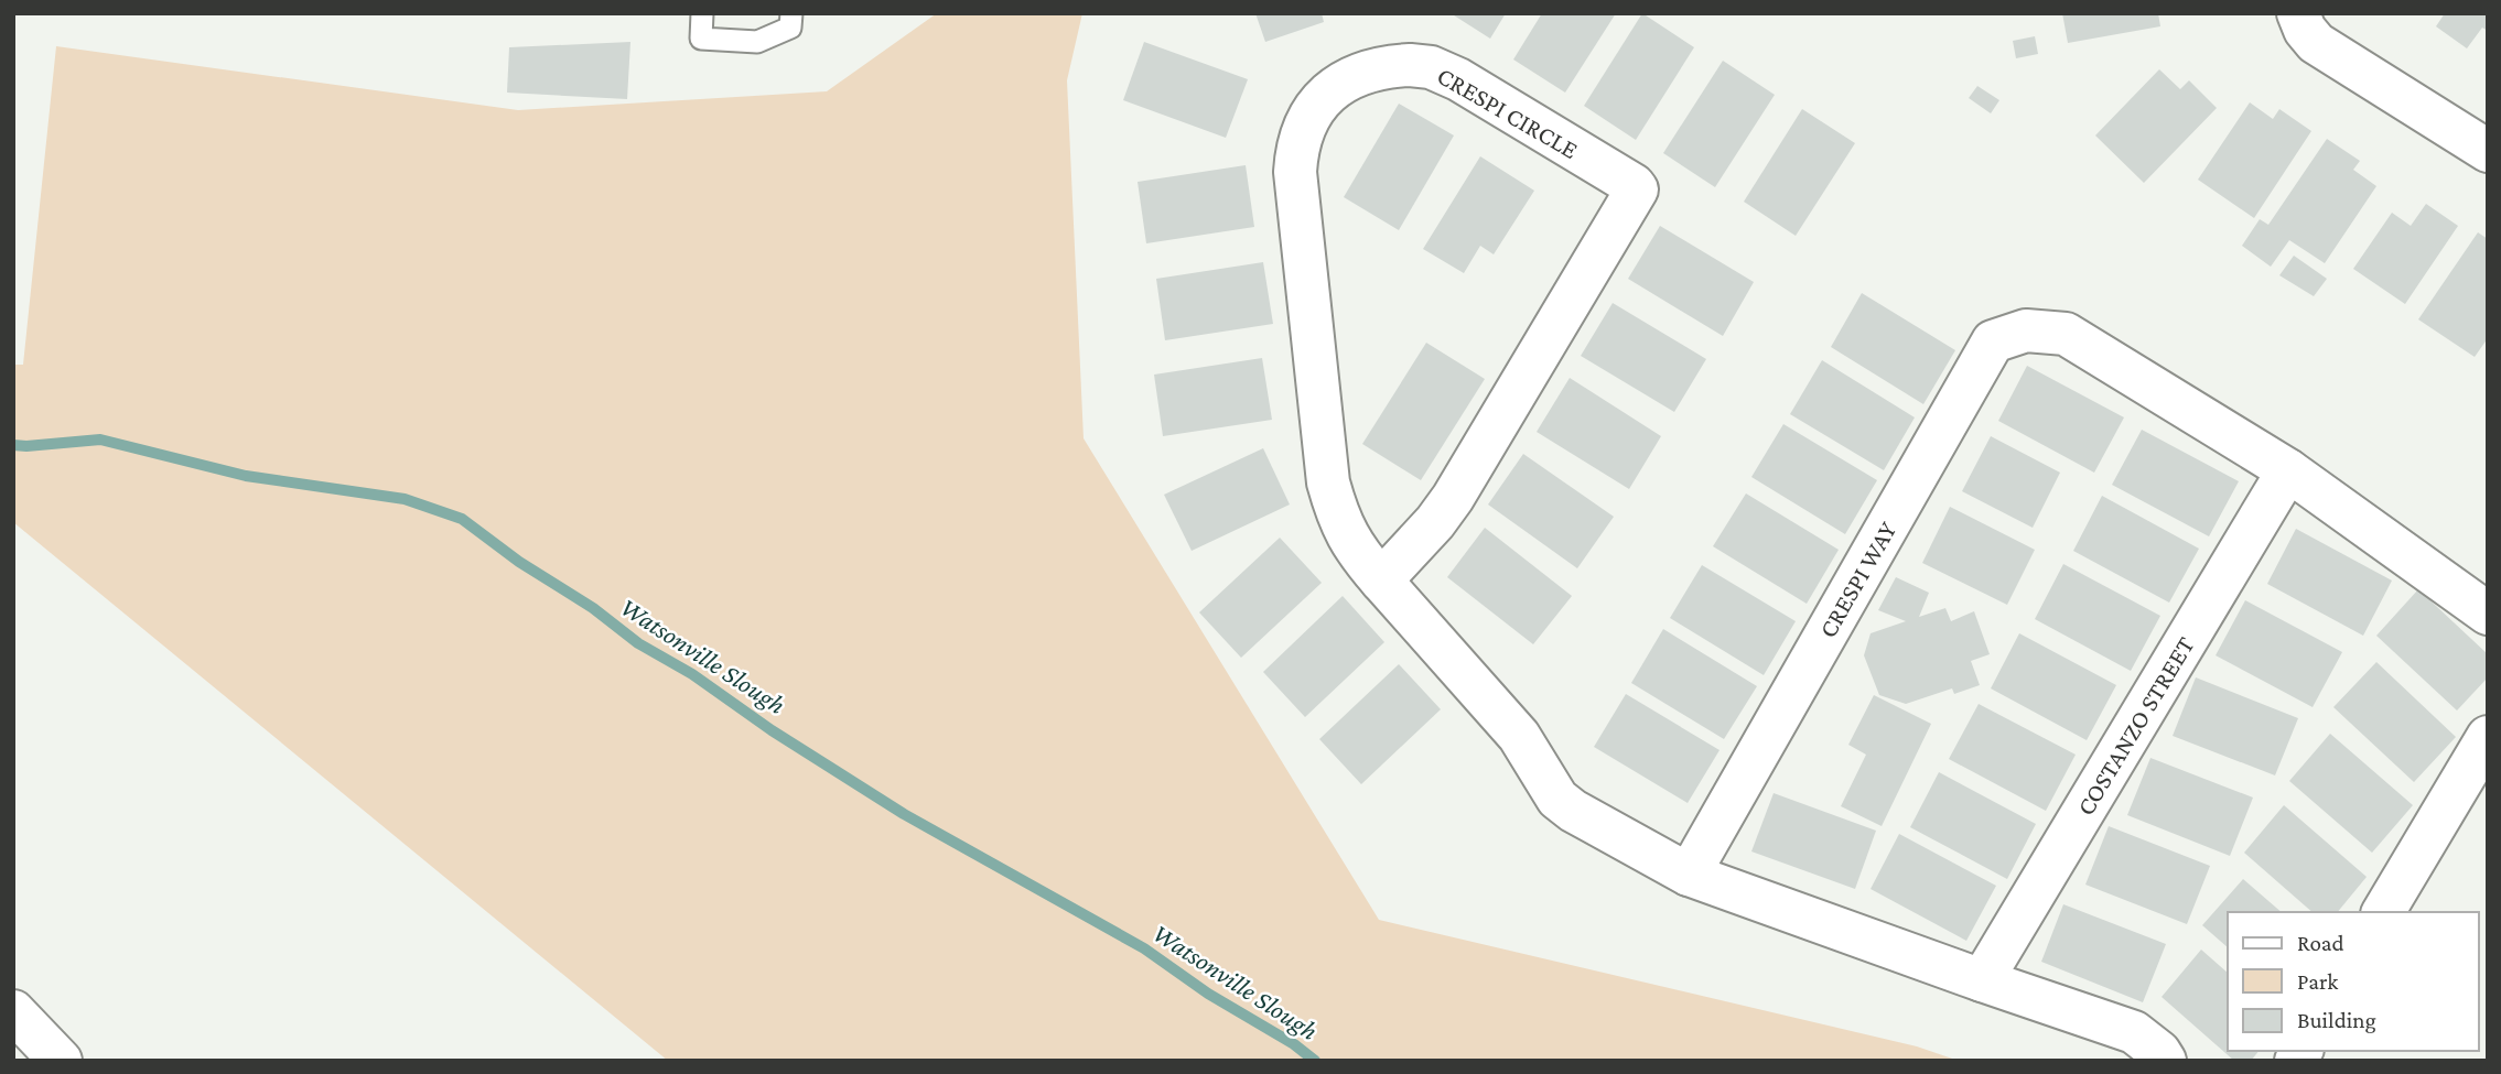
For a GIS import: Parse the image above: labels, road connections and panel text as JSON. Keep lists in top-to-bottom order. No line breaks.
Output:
{"streets":{"street":["CRESPI CIRCLE","CRESPI WAY","COSTANZO STREET"]},"crossings":[["CRESPI CIRCLE","CRESPI WAY"],["CRESPI WAY","COSTANZO STREET"]],"water":["Watsonville Slough"],"legend":["Road","Park","Building"]}
